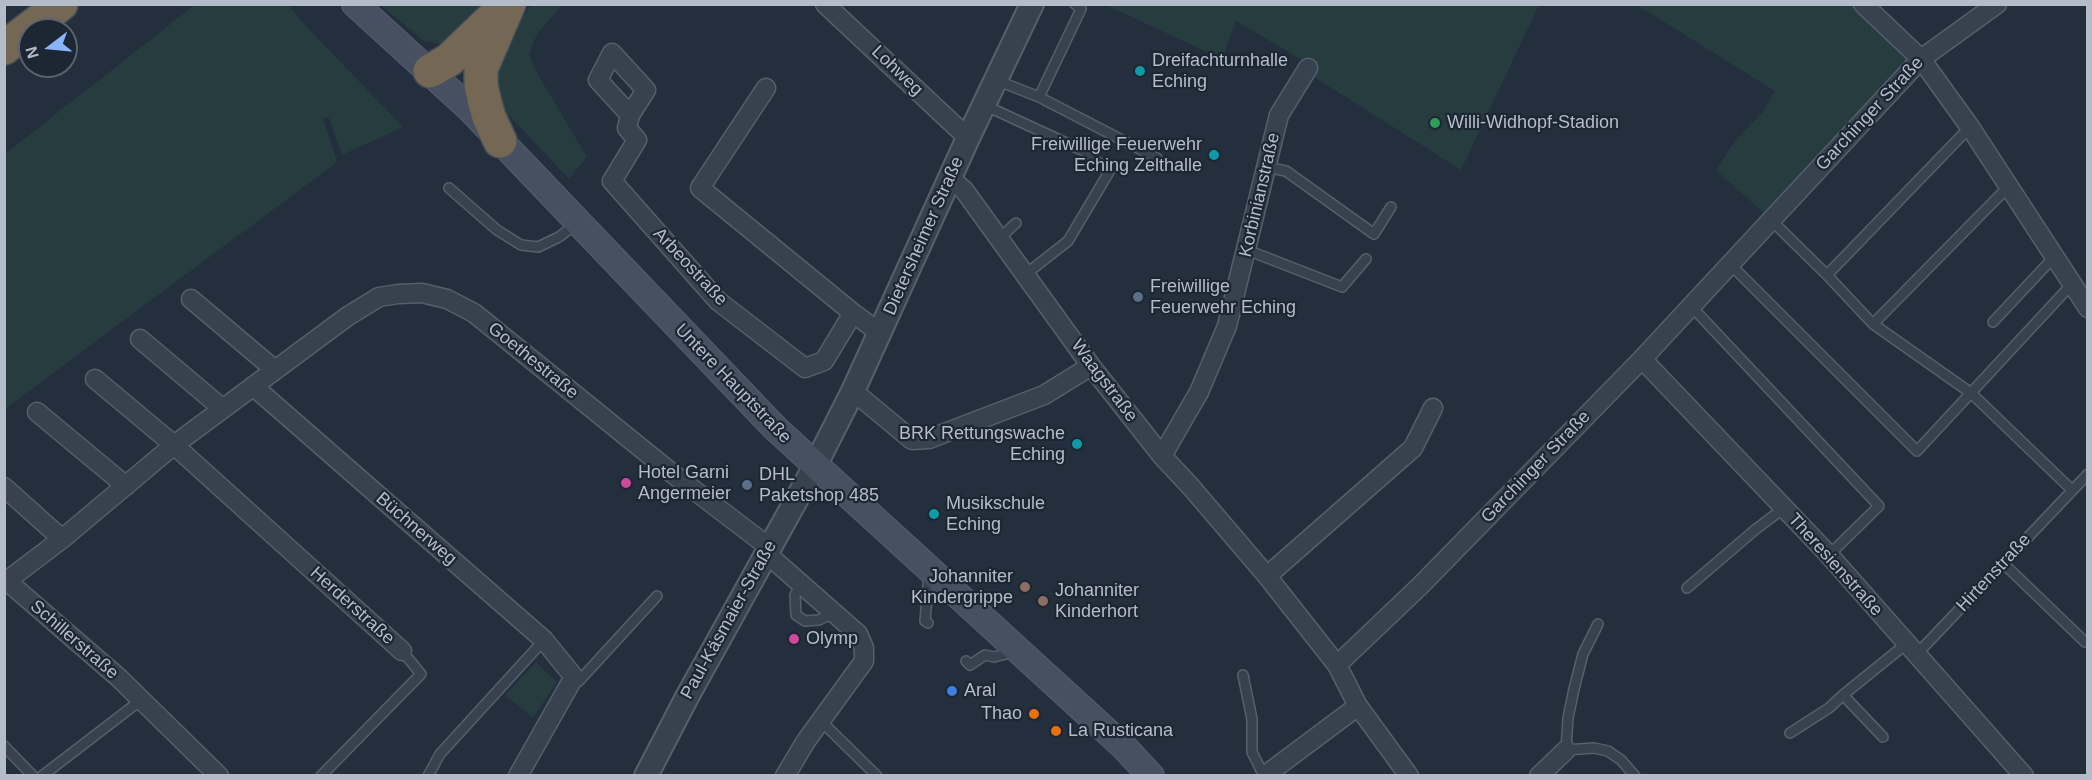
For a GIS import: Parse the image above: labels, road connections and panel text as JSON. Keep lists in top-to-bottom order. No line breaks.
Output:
{"streets":{"main road":["Untere Hauptstraße"],"street":["Lohweg","Garchinger Straße","Korbinianstraße","Dietersheimer Straße","Arbeostraße","Goethestraße","Waagstraße","Büchnerweg","Theresienstraße","Herderstraße","Paul-Käsmaier-Straße","Schillerstraße"],"lane":["Hirtenstraße"]},"crossings":[["Lohweg","Dietersheimer Straße"],["Garchinger Straße","Waagstraße"],["Garchinger Straße","Theresienstraße"],["Korbinianstraße","Waagstraße"],["Dietersheimer Straße","Waagstraße"],["Dietersheimer Straße","Untere Hauptstraße"],["Dietersheimer Straße","Paul-Käsmaier-Straße"],["Goethestraße","Büchnerweg"],["Goethestraße","Herderstraße"],["Goethestraße","Paul-Käsmaier-Straße"],["Goethestraße","Schillerstraße"],["Untere Hauptstraße","Paul-Käsmaier-Straße"],["Theresienstraße","Hirtenstraße"]],"places":["Dreifachturnhalle Eching","Willi-Widhopf-Stadion","Freiwillige Feuerwehr Eching Zelthalle","Freiwillige Feuerwehr Eching","BRK Rettungswache Eching","Hotel Garni Angermeier","DHL Paketshop 485","Musikschule Eching","Johanniter Kindergrippe","Johanniter Kinderhort","Olymp","Aral","Thao","La Rusticana"],"north":"left"}
